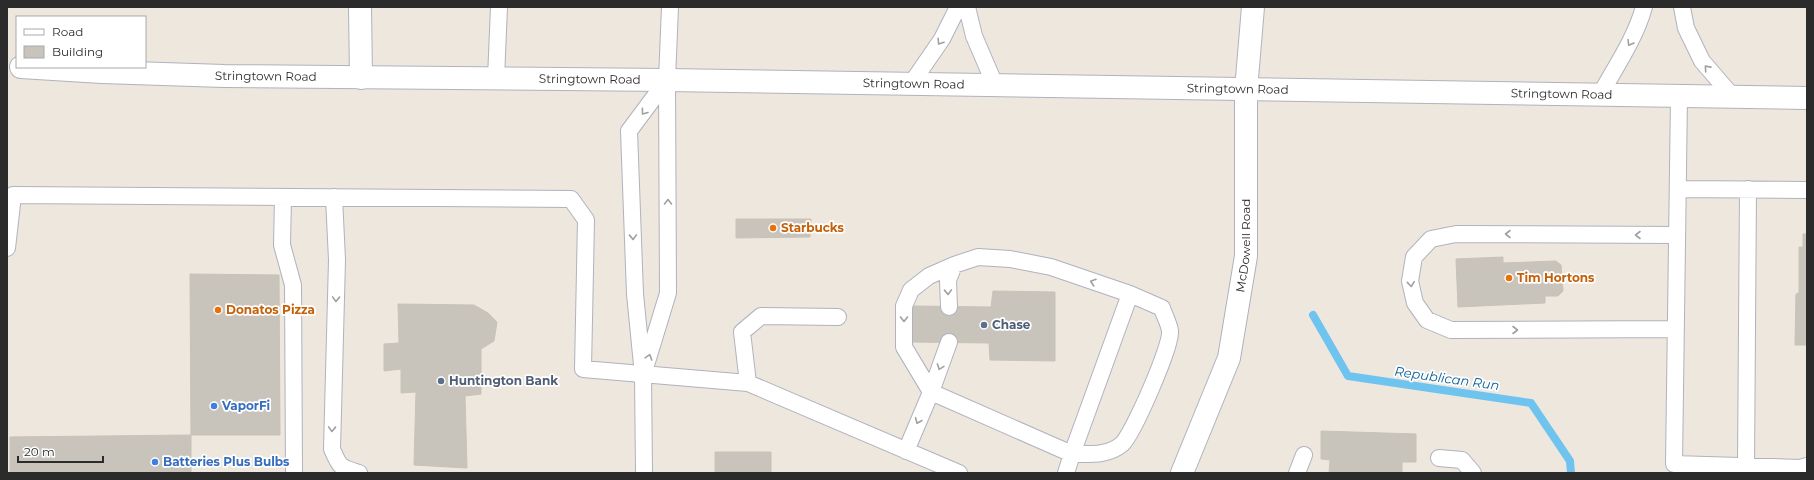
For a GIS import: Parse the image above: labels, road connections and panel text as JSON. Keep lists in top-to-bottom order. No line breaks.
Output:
{"streets":{"main road":["Stringtown Road","McDowell Road"]},"crossings":[["Stringtown Road","McDowell Road"]],"water":["Republican Run"],"places":["Starbucks","Tim Hortons","Donatos Pizza","Chase","Huntington Bank","VaporFi","Batteries Plus Bulbs"],"legend":["Road","Building"],"scale_bar":"20 m"}
